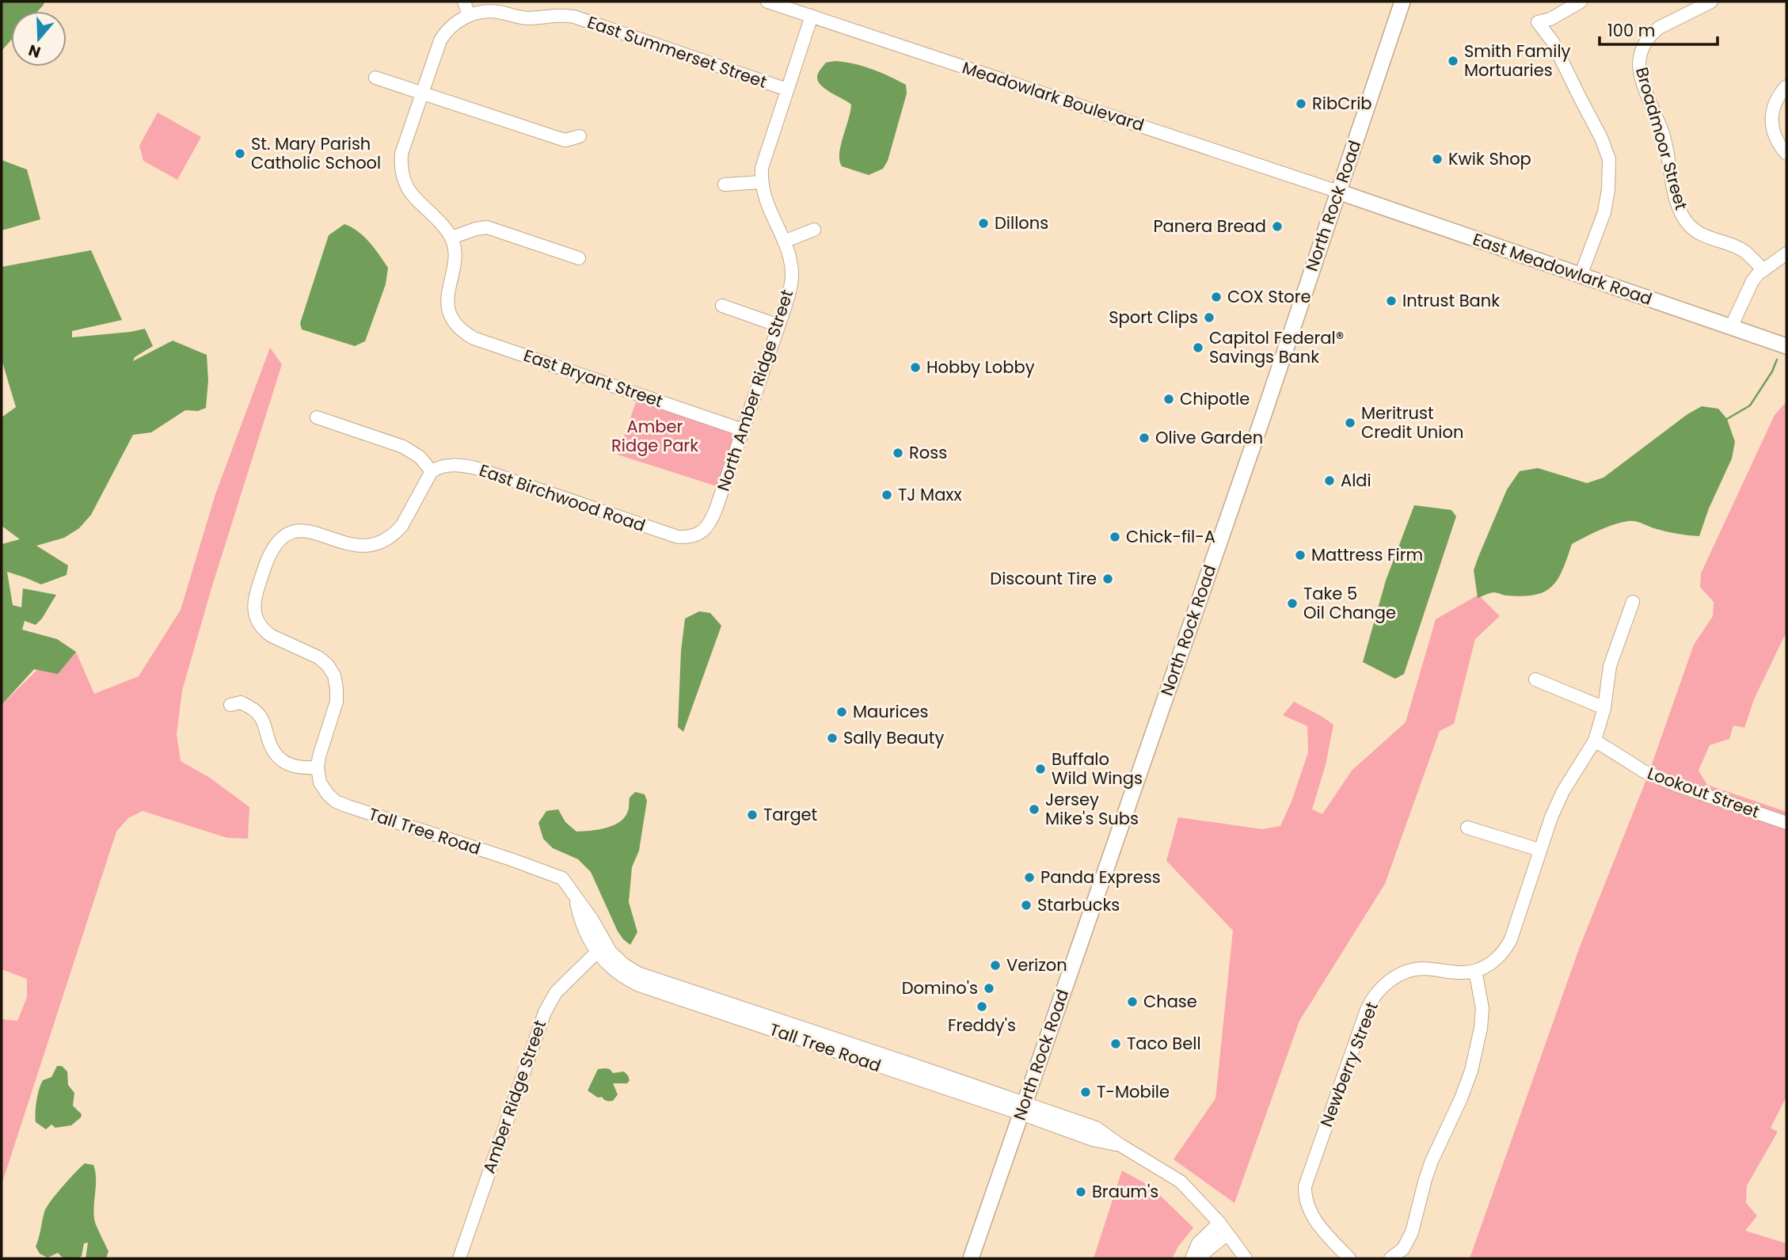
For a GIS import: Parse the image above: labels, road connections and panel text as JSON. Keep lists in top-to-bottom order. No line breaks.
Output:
{"streets":{"main road":["North Rock Road","East Meadowlark Road"],"street":["East Summerset Street","Meadowlark Boulevard","Broadmoor Street","East Bryant Street","North Amber Ridge Street","East Birchwood Road","Lookout Street","Tall Tree Road","Newberry Street","Amber Ridge Street"]},"crossings":[["East Summerset Street","North Amber Ridge Street"],["Meadowlark Boulevard","North Rock Road"],["Meadowlark Boulevard","East Meadowlark Road"],["Meadowlark Boulevard","North Amber Ridge Street"],["North Rock Road","East Meadowlark Road"],["North Rock Road","Tall Tree Road"],["East Bryant Street","North Amber Ridge Street"],["North Amber Ridge Street","East Birchwood Road"],["Tall Tree Road","Amber Ridge Street"]],"parks":["Amber Ridge Park"],"places":["Smith Family Mortuaries","RibCrib","St. Mary Parish Catholic School","Kwik Shop","Dillons","Panera Bread","COX Store","Intrust Bank","Sport Clips","Capitol Federal® Savings Bank","Hobby Lobby","Chipotle","Meritrust Credit Union","Olive Garden","Ross","Aldi","TJ Maxx","Chick-fil-A","Mattress Firm","Discount Tire","Take 5 Oil Change","Maurices","Sally Beauty","Buffalo Wild Wings","Jersey Mike's Subs","Target","Panda Express","Starbucks","Verizon","Domino's","Chase","Freddy's","Taco Bell","T-Mobile","Braum's"],"scale_bar":"100 m","north":"bottom"}
